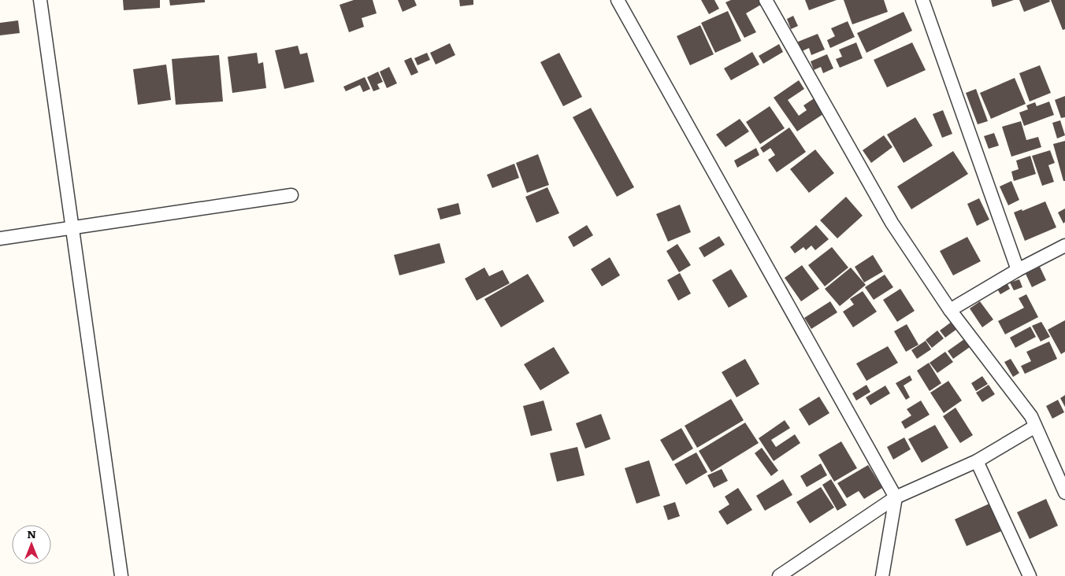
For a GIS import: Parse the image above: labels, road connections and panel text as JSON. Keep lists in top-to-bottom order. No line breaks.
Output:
{"north":"top"}
